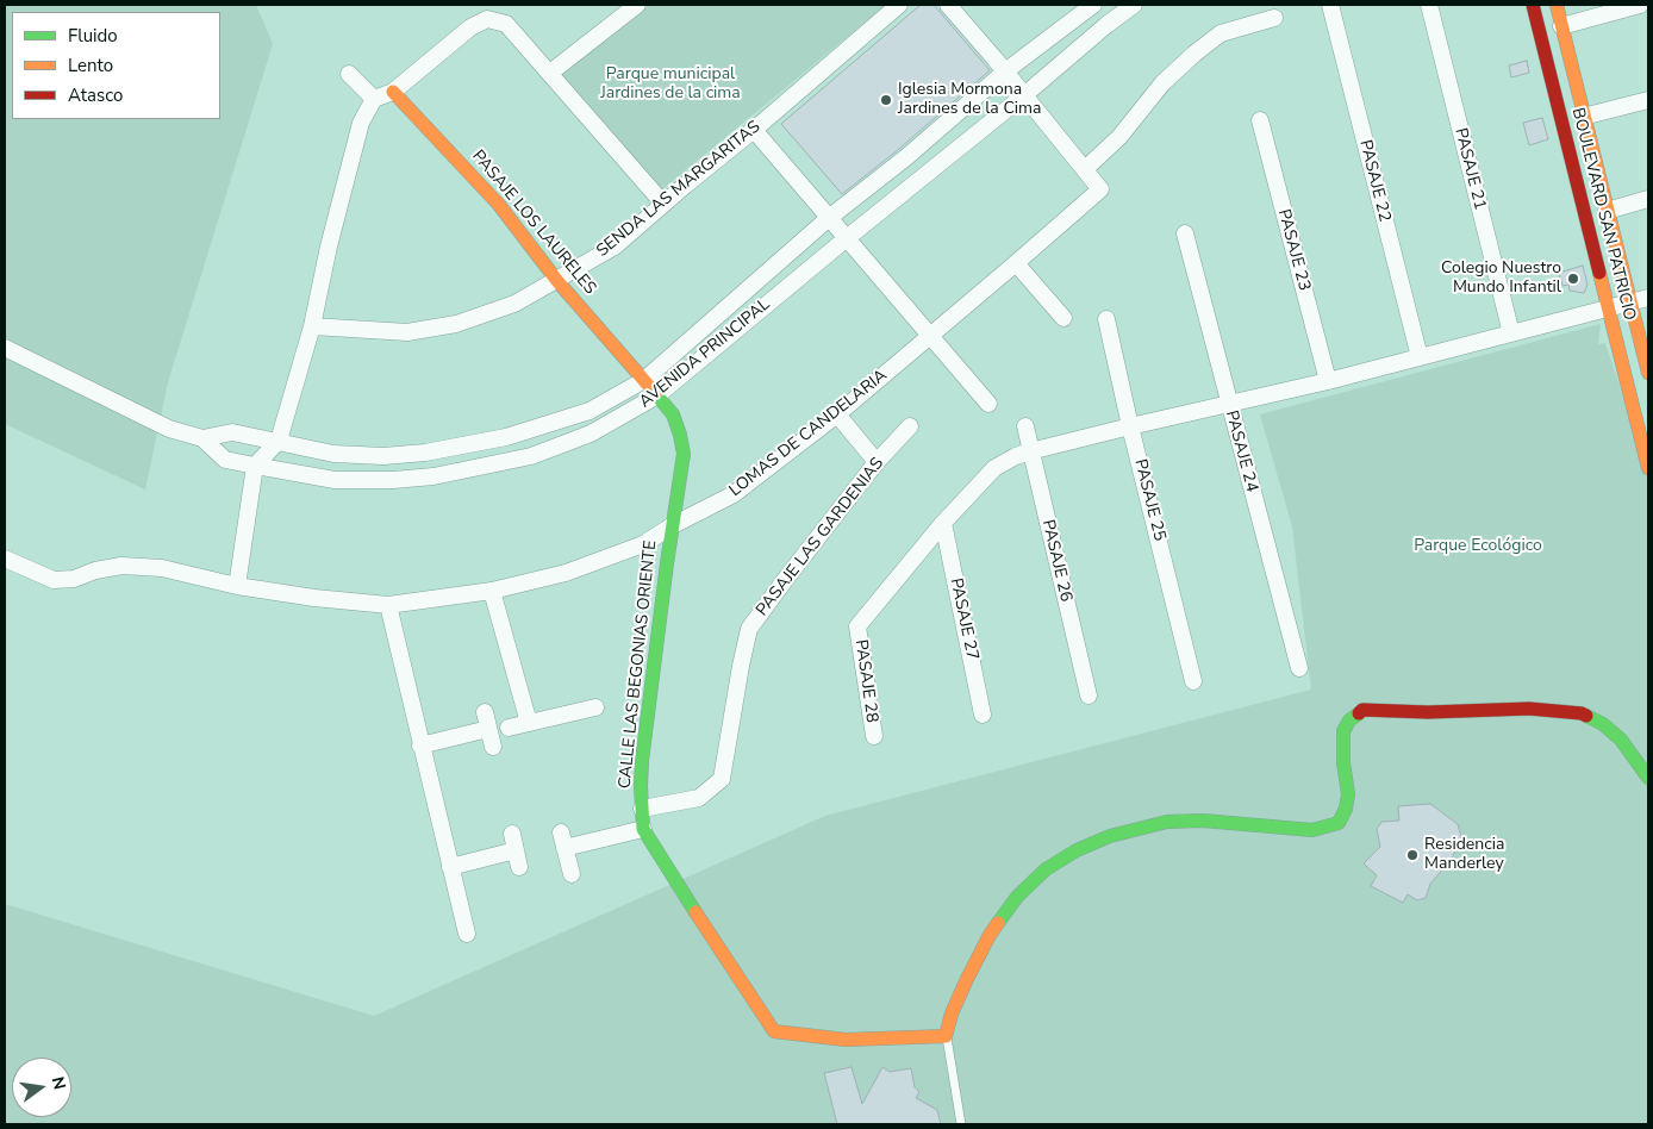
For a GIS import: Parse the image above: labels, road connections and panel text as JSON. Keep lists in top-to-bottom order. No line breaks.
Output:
{"streets":{"street":["PASAJE 21","PASAJE 22","SENDA LAS MARGARITAS","BOULEVARD SAN PATRICIO","PASAJE LOS LAURELES","PASAJE 23","AVENIDA PRINCIPAL","LOMAS DE CANDELARIA","PASAJE 24","PASAJE 25","PASAJE LAS GARDENIAS","PASAJE 26","PASAJE 27","CALLE LAS BEGONIAS ORIENTE","PASAJE 28"]},"crossings":[["SENDA LAS MARGARITAS","PASAJE LOS LAURELES"],["PASAJE LOS LAURELES","AVENIDA PRINCIPAL"],["PASAJE LOS LAURELES","CALLE LAS BEGONIAS ORIENTE"],["AVENIDA PRINCIPAL","LOMAS DE CANDELARIA"],["AVENIDA PRINCIPAL","CALLE LAS BEGONIAS ORIENTE"],["LOMAS DE CANDELARIA","CALLE LAS BEGONIAS ORIENTE"],["PASAJE LAS GARDENIAS","CALLE LAS BEGONIAS ORIENTE"],["PASAJE 27","PASAJE 28"]],"parks":["Parque municipal Jardines de la cima","Parque Ecológico"],"places":["Iglesia Mormona Jardines de la Cima","Colegio Nuestro Mundo Infantil","Residencia Manderley"],"legend":["Fluido","Lento","Atasco"],"north":"right"}
